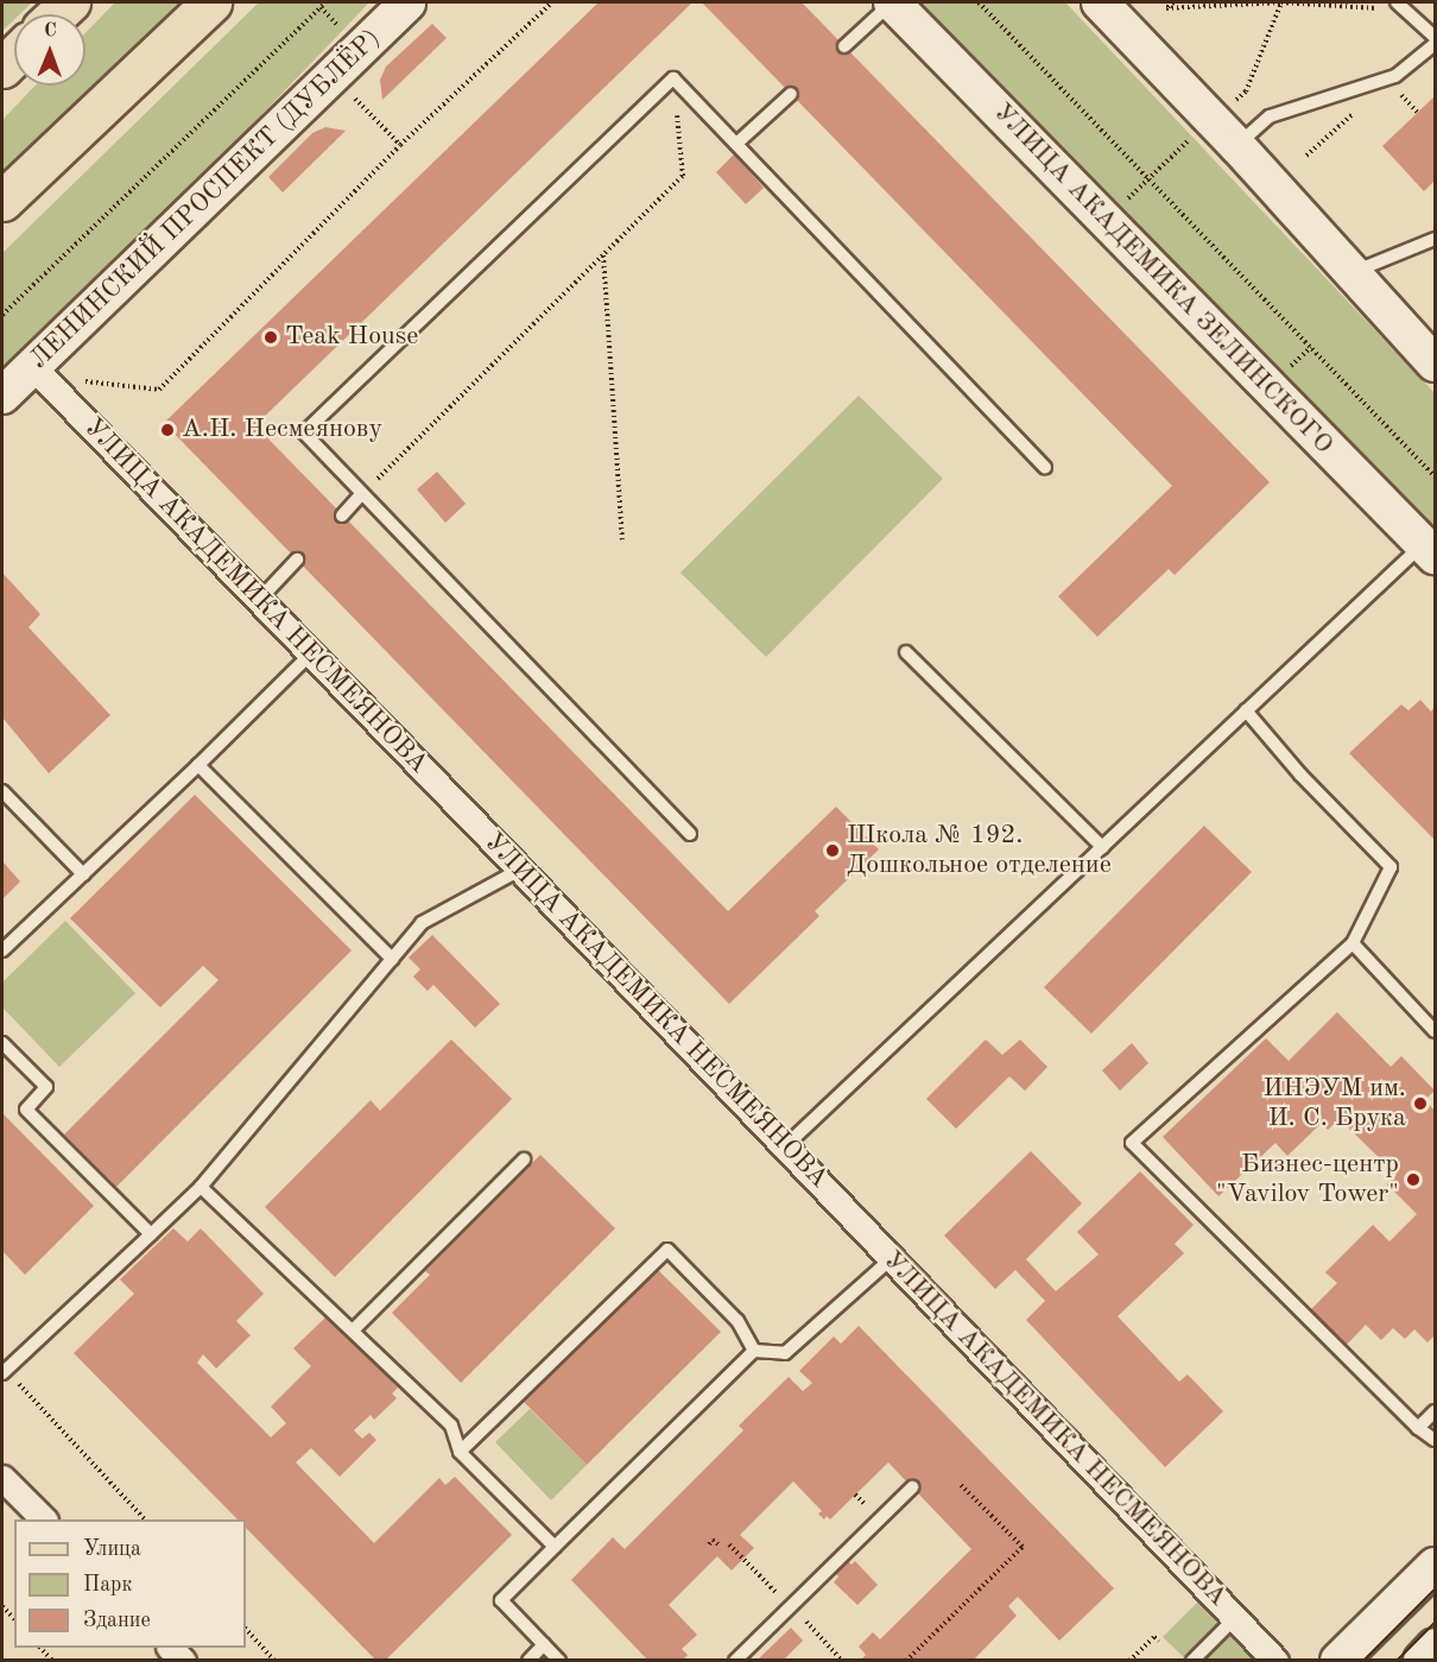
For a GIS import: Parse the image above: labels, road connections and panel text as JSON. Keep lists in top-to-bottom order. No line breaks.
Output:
{"streets":{"street":["ЛЕНИНСКИЙ ПРОСПЕКТ (ДУБЛЁР)","УЛИЦА АКАДЕМИКА ЗЕЛИНСКОГО","УЛИЦА АКАДЕМИКА НЕСМЕЯНОВА"]},"crossings":[["ЛЕНИНСКИЙ ПРОСПЕКТ (ДУБЛЁР)","УЛИЦА АКАДЕМИКА НЕСМЕЯНОВА"]],"places":["Teak House","А.Н. Несмеянову","Школа № 192. Дошкольное отделение","ИНЭУМ им. И. С. Брука","Бизнес-центр \"Vavilov Tower\""],"legend":["Улица","Парк","Здание"],"north":"top"}
